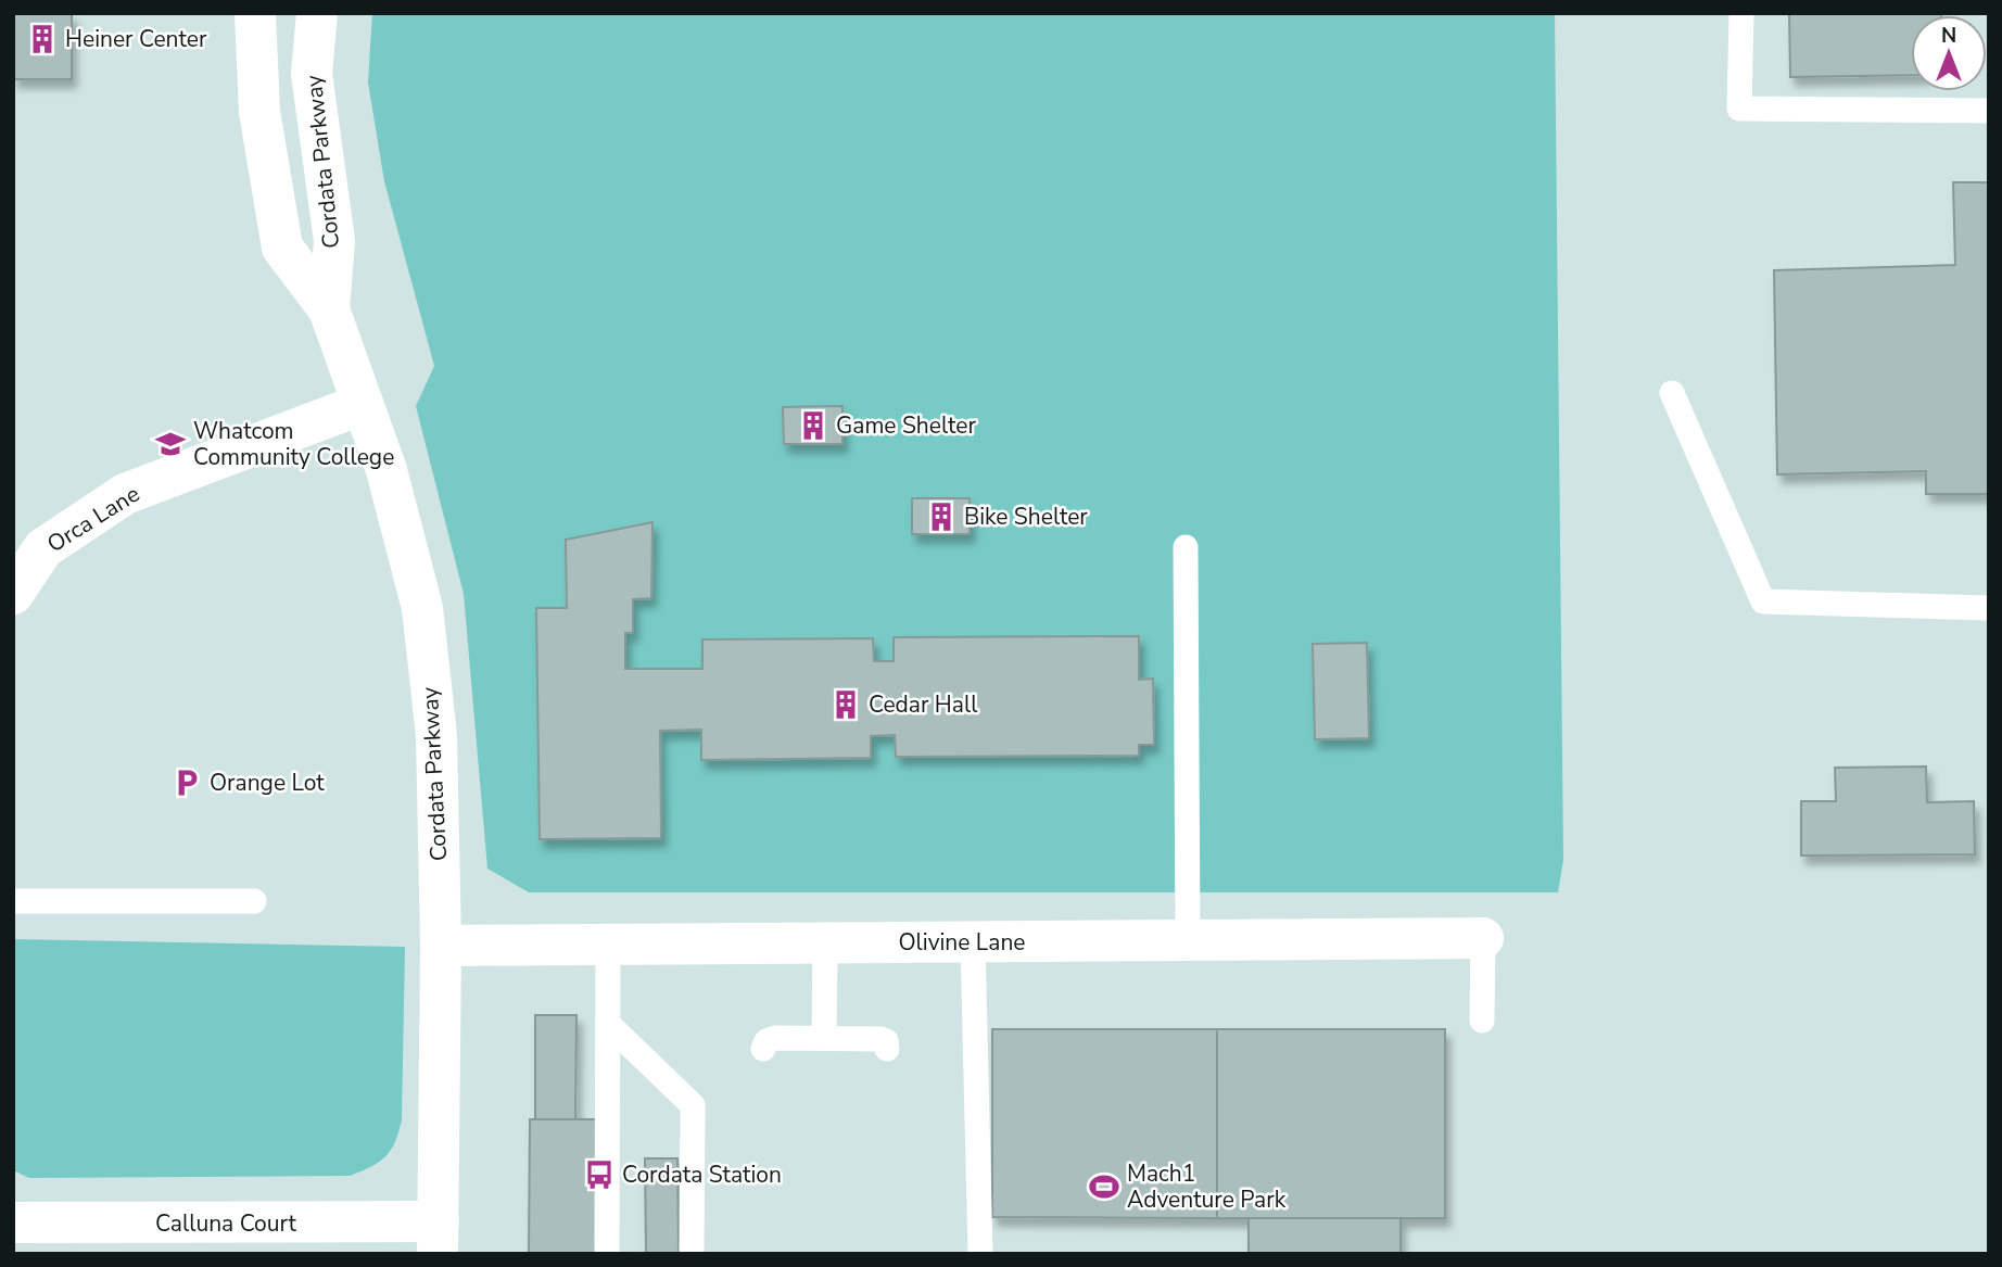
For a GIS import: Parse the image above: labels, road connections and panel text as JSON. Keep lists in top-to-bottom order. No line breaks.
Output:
{"streets":{"street":["Cordata Parkway","Orca Lane","Olivine Lane","Calluna Court"]},"crossings":[["Cordata Parkway","Orca Lane"],["Cordata Parkway","Olivine Lane"],["Cordata Parkway","Calluna Court"]],"places":{"building":["Heiner Center","Game Shelter","Bike Shelter","Cedar Hall"],"school or university":["Whatcom Community College"],"parking":["Orange Lot"],"bus stop":["Cordata Station"],"sports":["Mach1 Adventure Park"]},"north":"top"}
